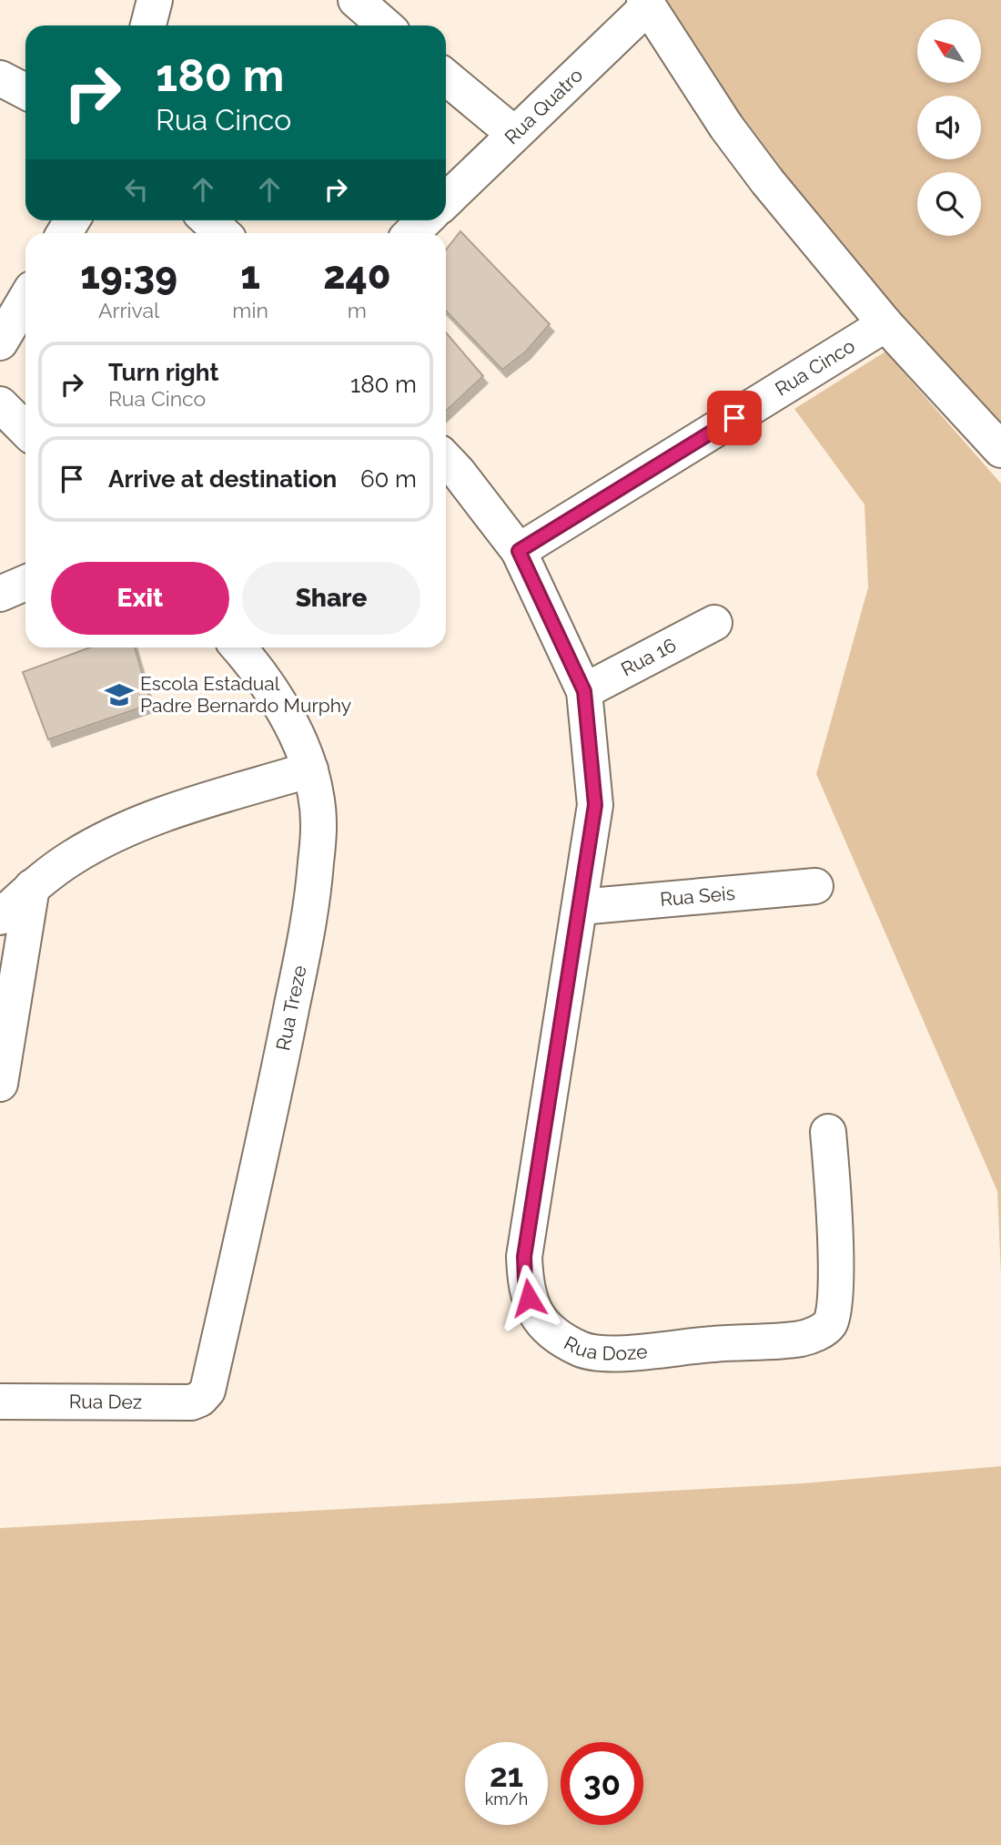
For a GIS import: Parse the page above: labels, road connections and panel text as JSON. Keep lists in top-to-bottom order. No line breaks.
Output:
{"streets":{"street":["Rua Quatro","Rua Cinco","Rua 16","Rua Seis","Rua Treze","Rua Doze","Rua Dez"]},"crossings":[["Rua Cinco","Rua Doze"],["Rua 16","Rua Doze"],["Rua Seis","Rua Doze"],["Rua Treze","Rua Dez"]],"places":{"school or university":["Escola Estadual Padre Bernardo Murphy"]},"north":"top left","page":{"turn":["180 m","Rua Cinco"],"eta":["19:39","Arrival","1","min","240","m"],"list":[{"name":"Turn right","note":"Rua Cinco","value":"180 m"},{"name":"Arrive at destination","value":"60 m"}],"buttons":["Exit","Share"],"speed":"21 km/h","limit":"30"}}
